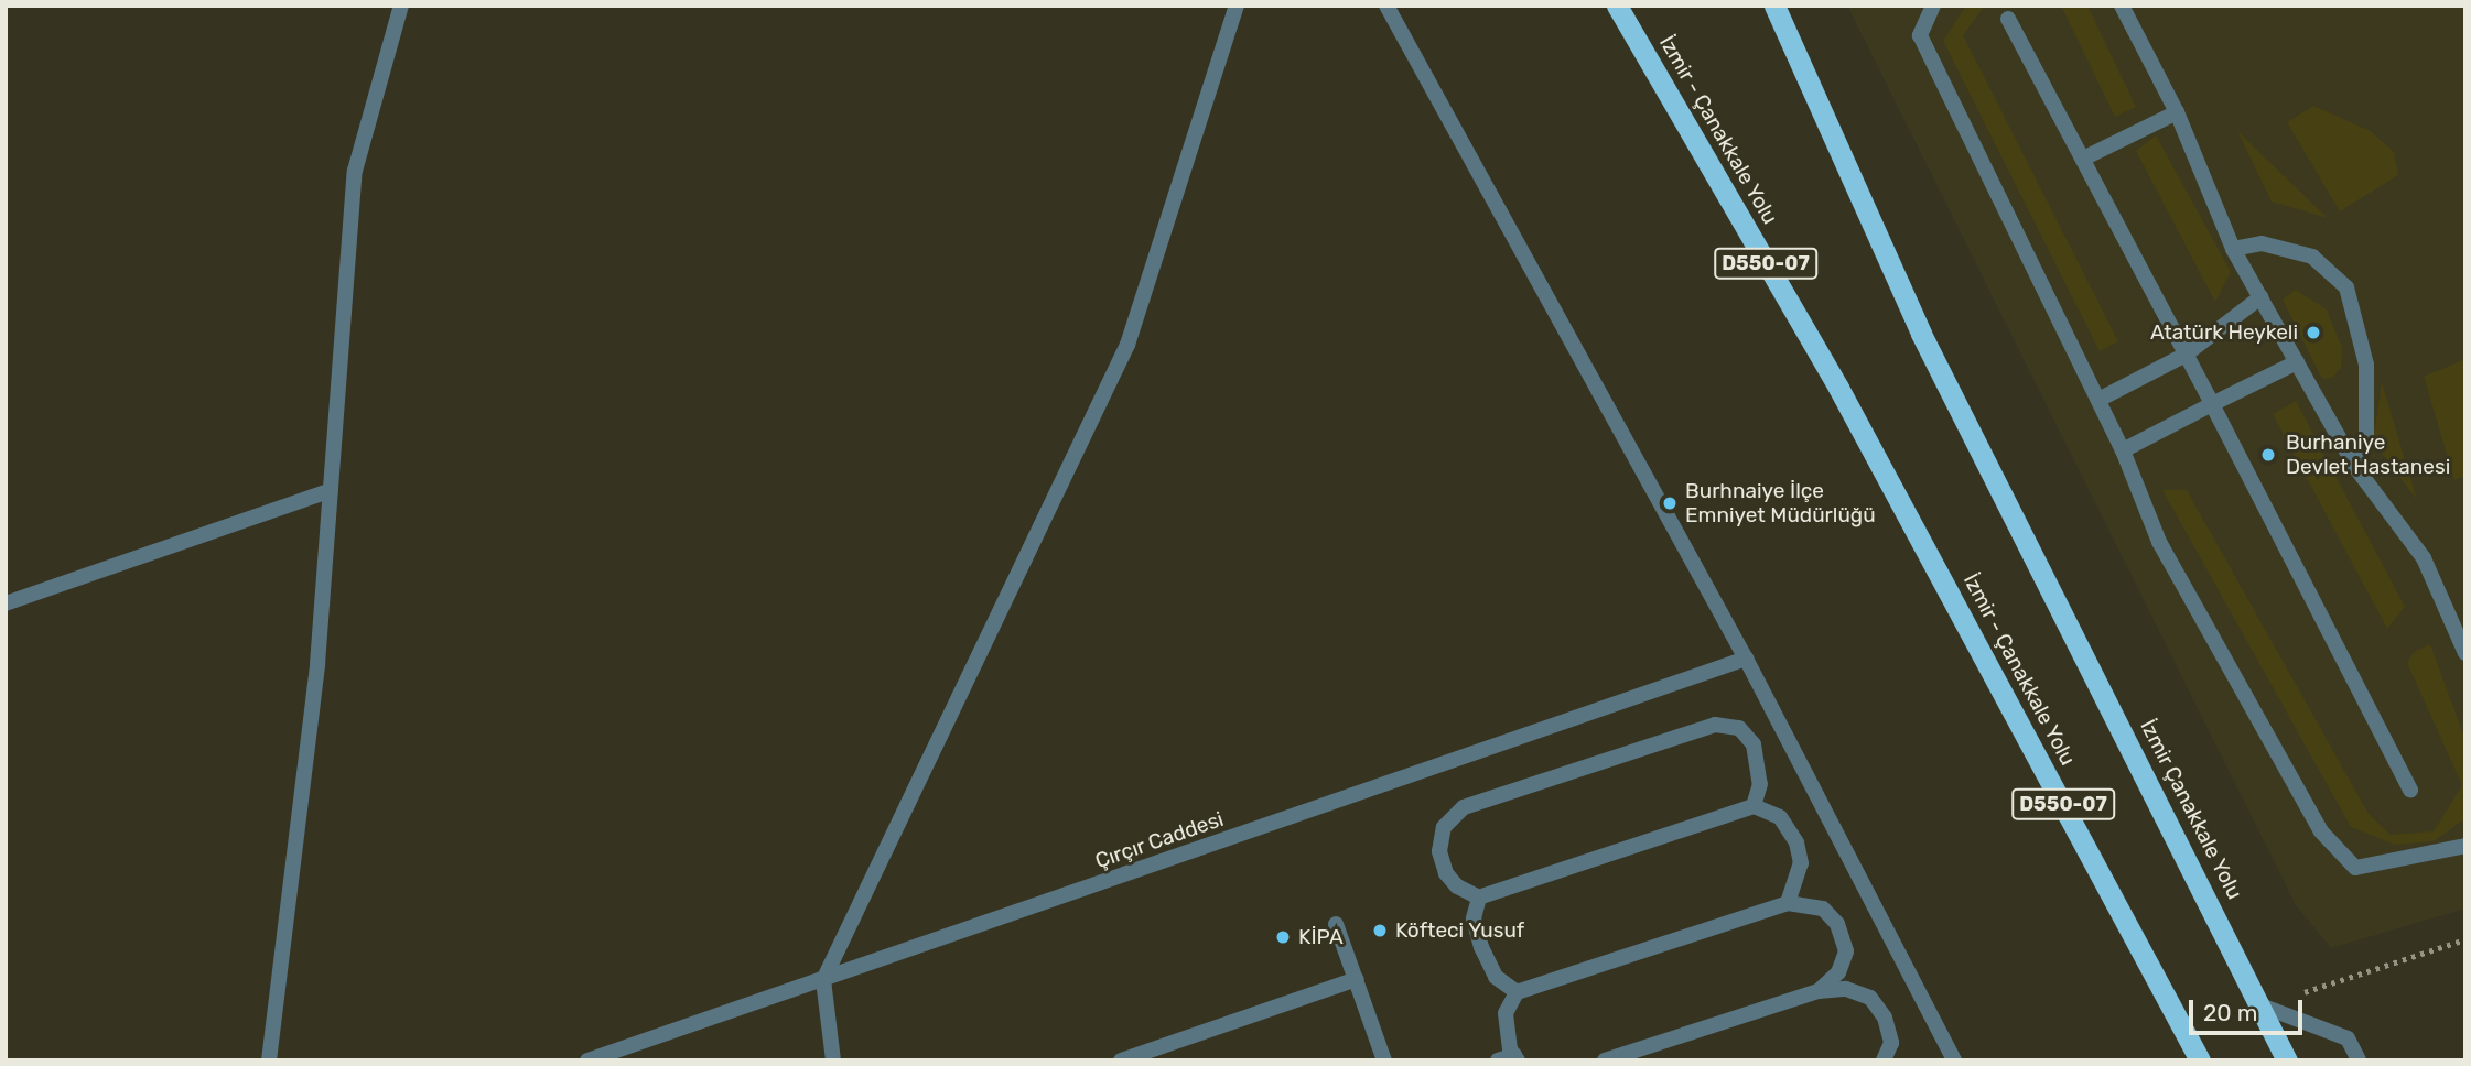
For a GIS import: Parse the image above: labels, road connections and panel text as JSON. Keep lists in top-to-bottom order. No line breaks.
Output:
{"streets":{"highway":["İzmir - Çanakkale Yolu","D550-07","İzmir Çanakkale Yolu"],"street":["Çırçır Caddesi"]},"places":["Atatürk Heykeli","Burhaniye Devlet Hastanesi","Burhnaiye İlçe Emniyet Müdürlüğü","Köfteci Yusuf","KİPA"],"scale_bar":"20 m"}
